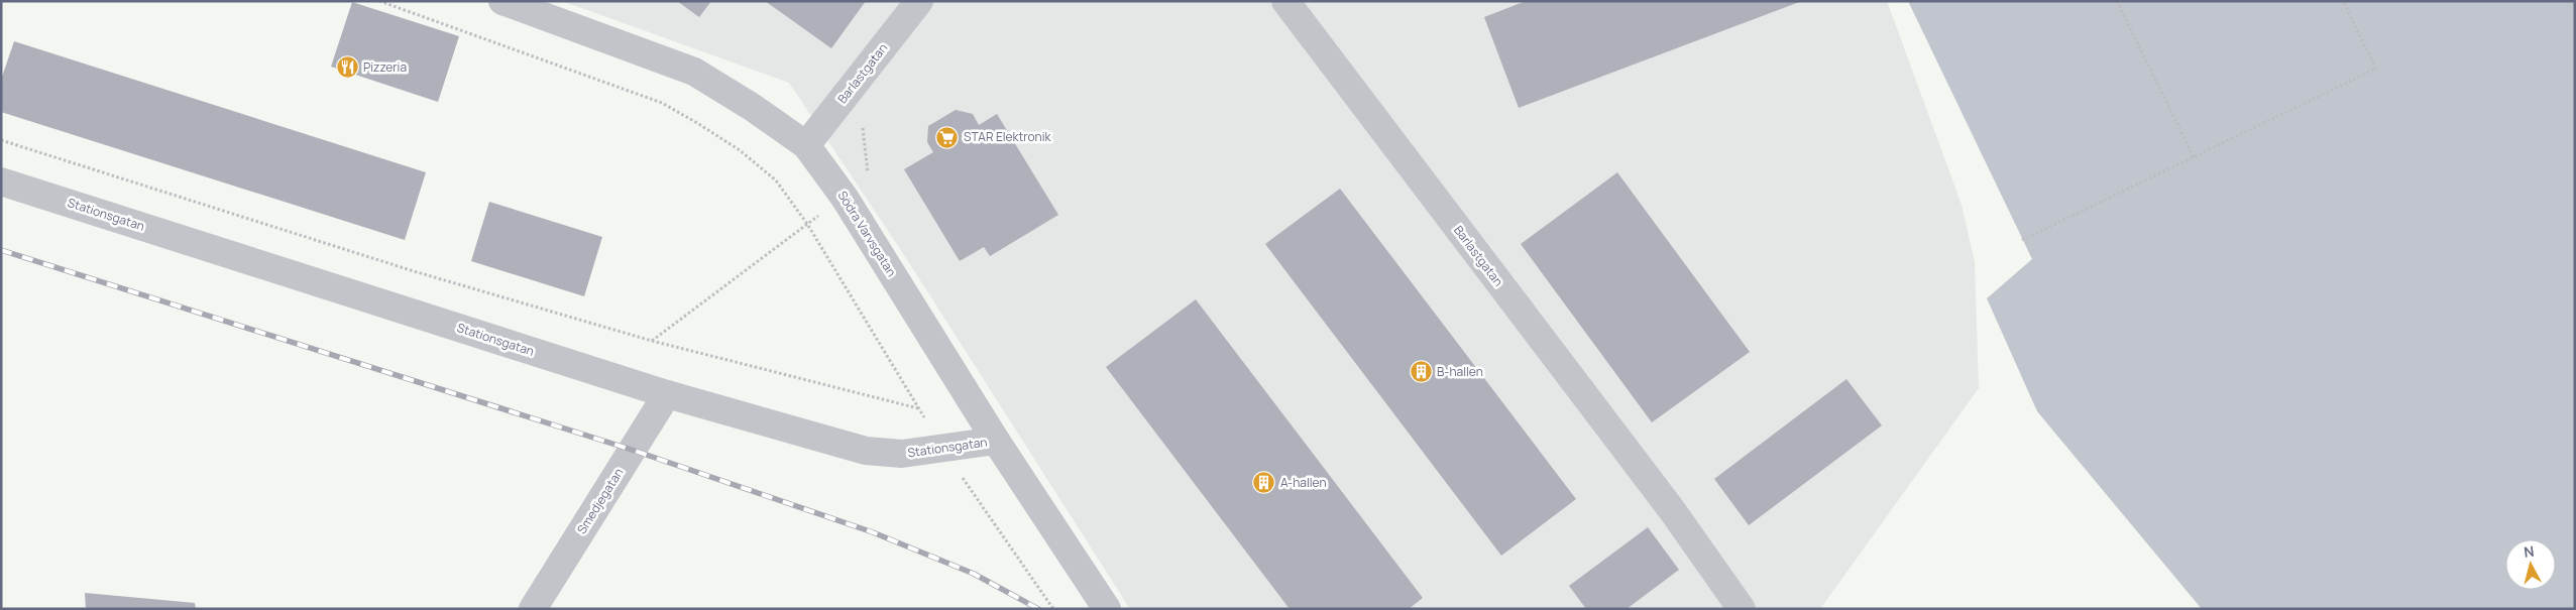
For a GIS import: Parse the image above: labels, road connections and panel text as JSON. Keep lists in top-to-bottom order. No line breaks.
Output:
{"streets":{"street":["Barlastgatan","Stationsgatan","Södra Varvsgatan","Smedjegatan"]},"crossings":[["Barlastgatan","Södra Varvsgatan"],["Stationsgatan","Södra Varvsgatan"],["Stationsgatan","Smedjegatan"]],"places":{"restaurant":["Pizzeria"],"supermarket":["STAR Elektronik"],"building":["B-hallen","A-hallen"]},"north":"top"}
